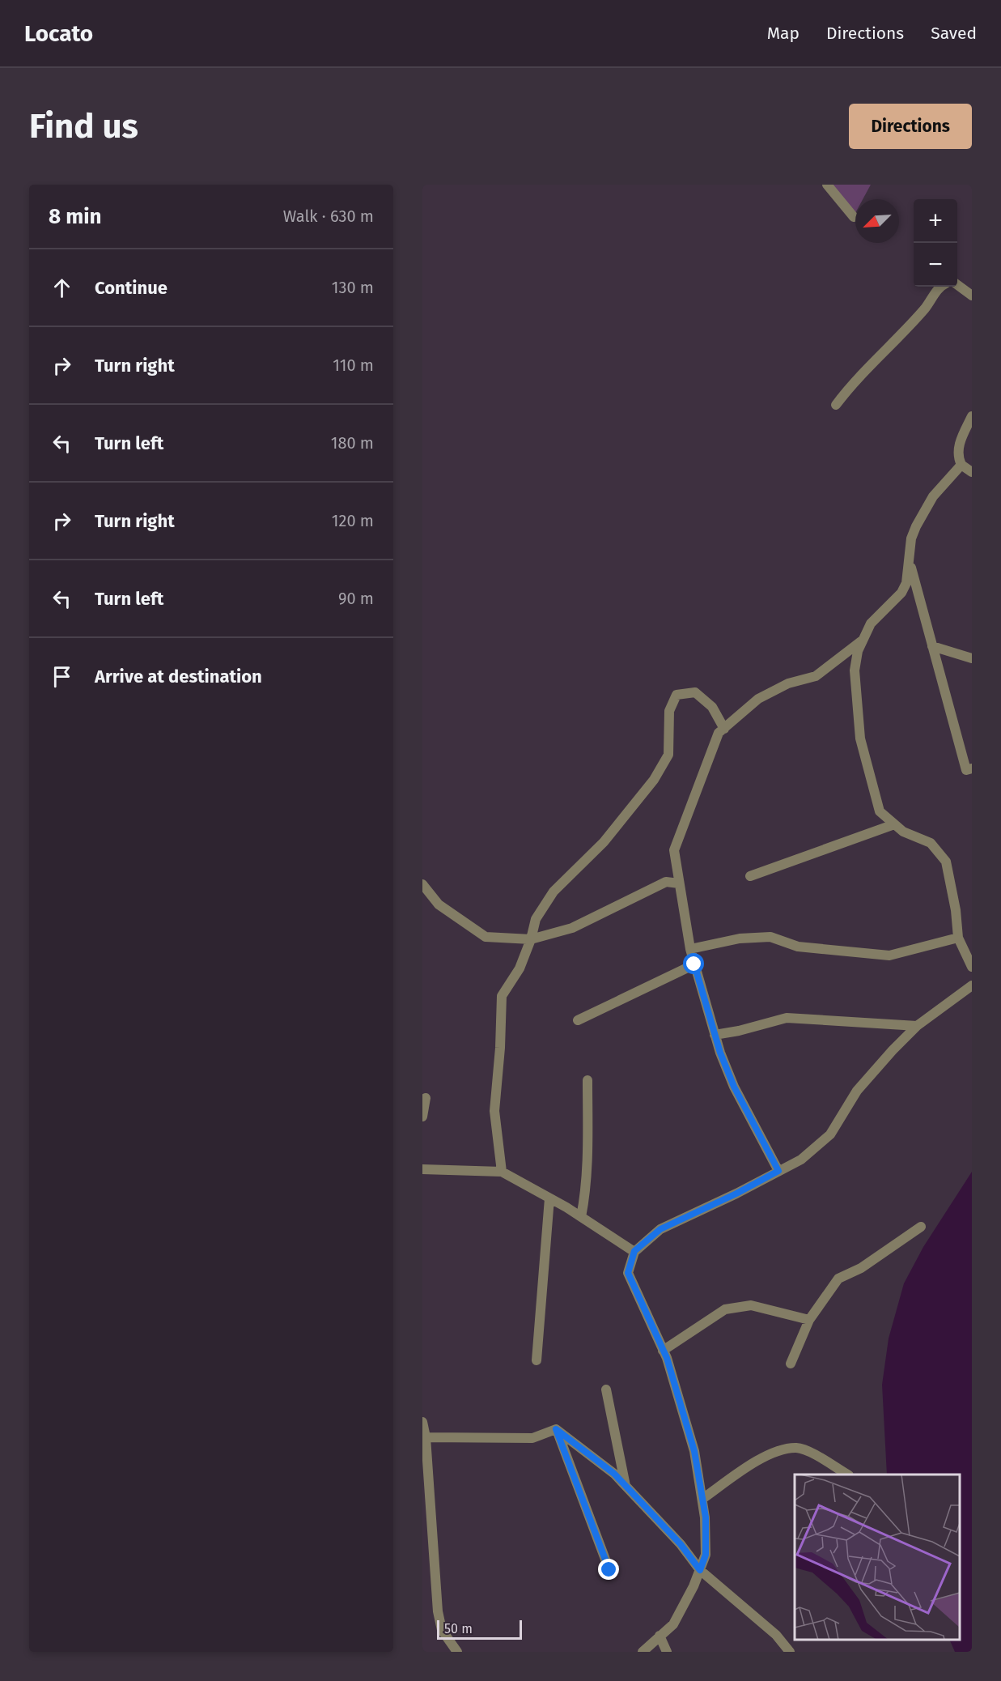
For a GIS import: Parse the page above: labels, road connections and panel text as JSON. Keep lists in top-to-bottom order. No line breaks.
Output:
{"scale_bar":"50 m","north":"bottom left","page":{"header":"Locato","nav":["Map","Directions","Saved"],"buttons":"Directions","title":"Find us","heading":["8 min","Walk · 630 m"],"map_buttons":["+","−"],"list":[["Continue","130 m"],["Turn right","110 m"],["Turn left","180 m"],["Turn right","120 m"],["Turn left","90 m"],"Arrive at destination"],"scale":"50 m"}}
